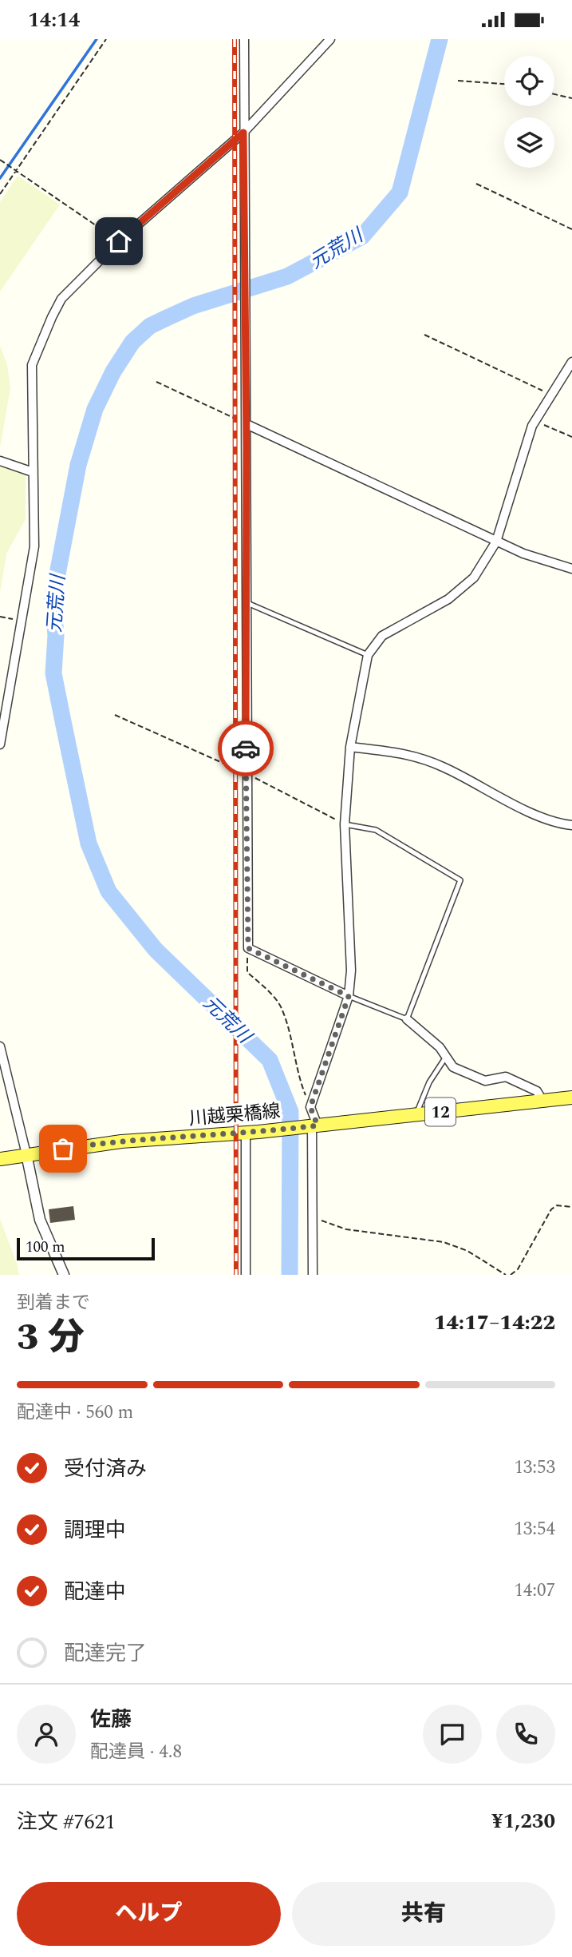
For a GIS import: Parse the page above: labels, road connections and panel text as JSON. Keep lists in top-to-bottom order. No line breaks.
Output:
{"streets":{"main road":["12","川越栗橋線"]},"water":["元荒川"],"scale_bar":"100 m","page":{"status":"14:14","scale":"100 m","heading":["3 分","到着まで","14:17–14:22"],"panel":["佐藤","配達員 · 4.8","注文 #7621","¥1,230"],"bar":"配達中 · 560 m","list":[["受付済み","13:53"],["調理中","13:54"],["配達中","14:07"],"配達完了"],"buttons":["ヘルプ","共有"]}}
